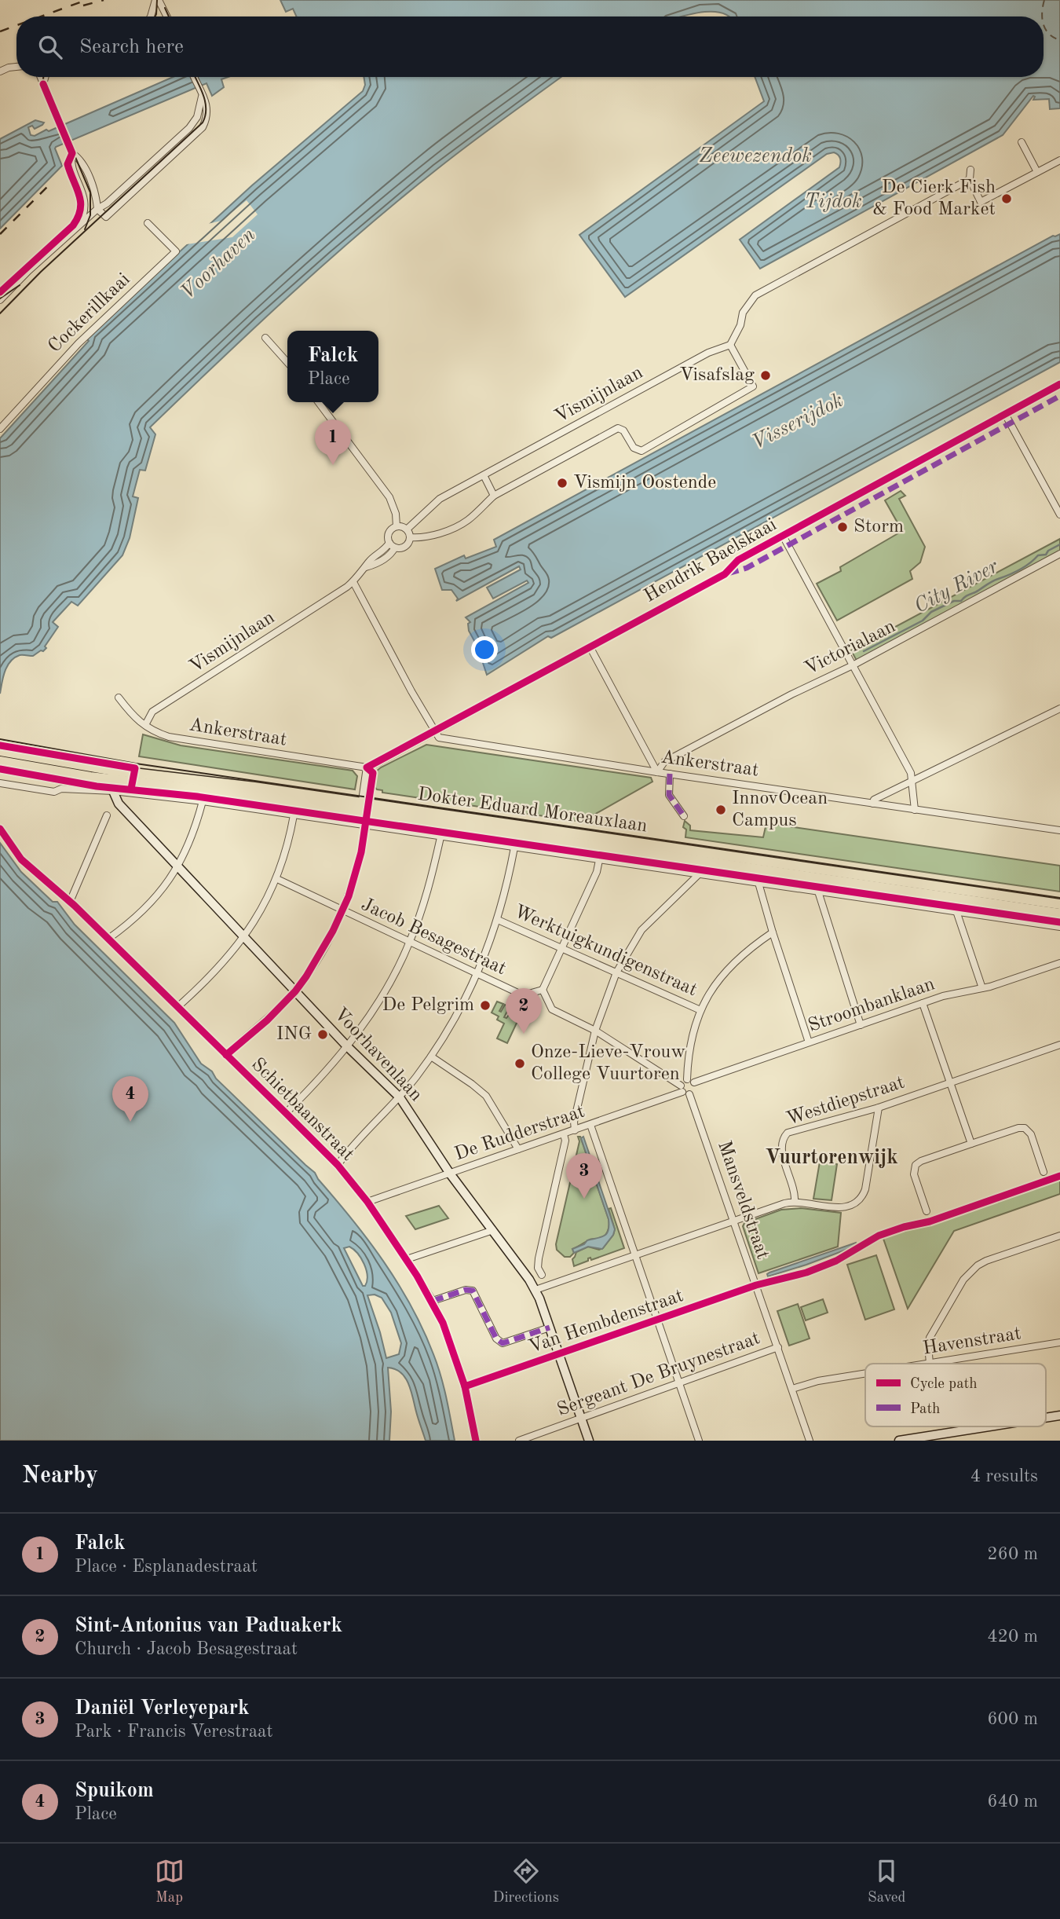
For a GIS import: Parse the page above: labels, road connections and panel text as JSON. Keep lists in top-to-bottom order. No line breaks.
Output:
{"streets":{"main road":["Dokter Eduard Moreauxlaan"],"street":["Cockerillkaai","Vismijnlaan","Hendrik Baelskaai","Victorialaan","Ankerstraat","Jacob Besagestraat","Werktuigkundigenstraat","Stroombanklaan","Voorhavenlaan","Westdiepstraat","Schietbaanstraat","De Rudderstraat","Mansveldstraat","Van Hembdenstraat","Havenstraat","Sergeant De Bruynestraat"]},"crossings":[["Vismijnlaan","Ankerstraat"],["Hendrik Baelskaai","Ankerstraat"],["Victorialaan","Ankerstraat"],["Dokter Eduard Moreauxlaan","Voorhavenlaan"],["Voorhavenlaan","De Rudderstraat"],["Voorhavenlaan","Van Hembdenstraat"],["Voorhavenlaan","Sergeant De Bruynestraat"],["Schietbaanstraat","De Rudderstraat"],["Schietbaanstraat","Van Hembdenstraat"],["De Rudderstraat","Mansveldstraat"],["Mansveldstraat","Van Hembdenstraat"],["Mansveldstraat","Havenstraat"],["Mansveldstraat","Sergeant De Bruynestraat"]],"districts":["Vuurtorenwijk"],"water":["Zeewezendok","Tijdok","Voorhaven","Visserijdok","City River"],"places":["De Cierk Fish & Food Market","Visafslag","Vismijn Oostende","Storm","InnovOcean Campus","De Pelgrim","ING","Onze-Lieve-Vrouw College Vuurtoren"],"legend":["Cycle path","Path"],"page":{"search":"Search here","popup":["Falck","Place"],"pins":["1","2","4","3"],"heading":["Nearby","4 results"],"list":[{"mark":"1","name":"Falck","note":"Place · Esplanadestraat","value":"260 m"},{"mark":"2","name":"Sint-Antonius van Paduakerk","note":"Church · Jacob Besagestraat","value":"420 m"},{"mark":"3","name":"Daniël Verleyepark","note":"Park · Francis Verestraat","value":"600 m"},{"mark":"4","name":"Spuikom","note":"Place","value":"640 m"}],"nav":["Map","Directions","Saved"]}}
